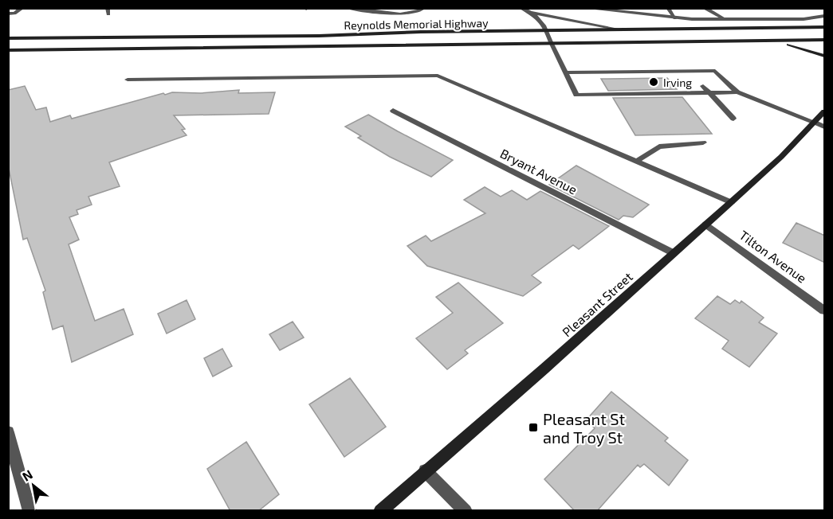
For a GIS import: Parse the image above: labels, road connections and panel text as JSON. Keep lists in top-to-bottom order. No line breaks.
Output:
{"streets":{"main road":["Reynolds Memorial Highway","Pleasant Street"],"street":["Bryant Avenue","Tilton Avenue"]},"crossings":[["Bryant Avenue","Pleasant Street"],["Tilton Avenue","Pleasant Street"]],"places":{"other":["Irving"],"transit":["Pleasant St and Troy St"]},"north":"top left"}
